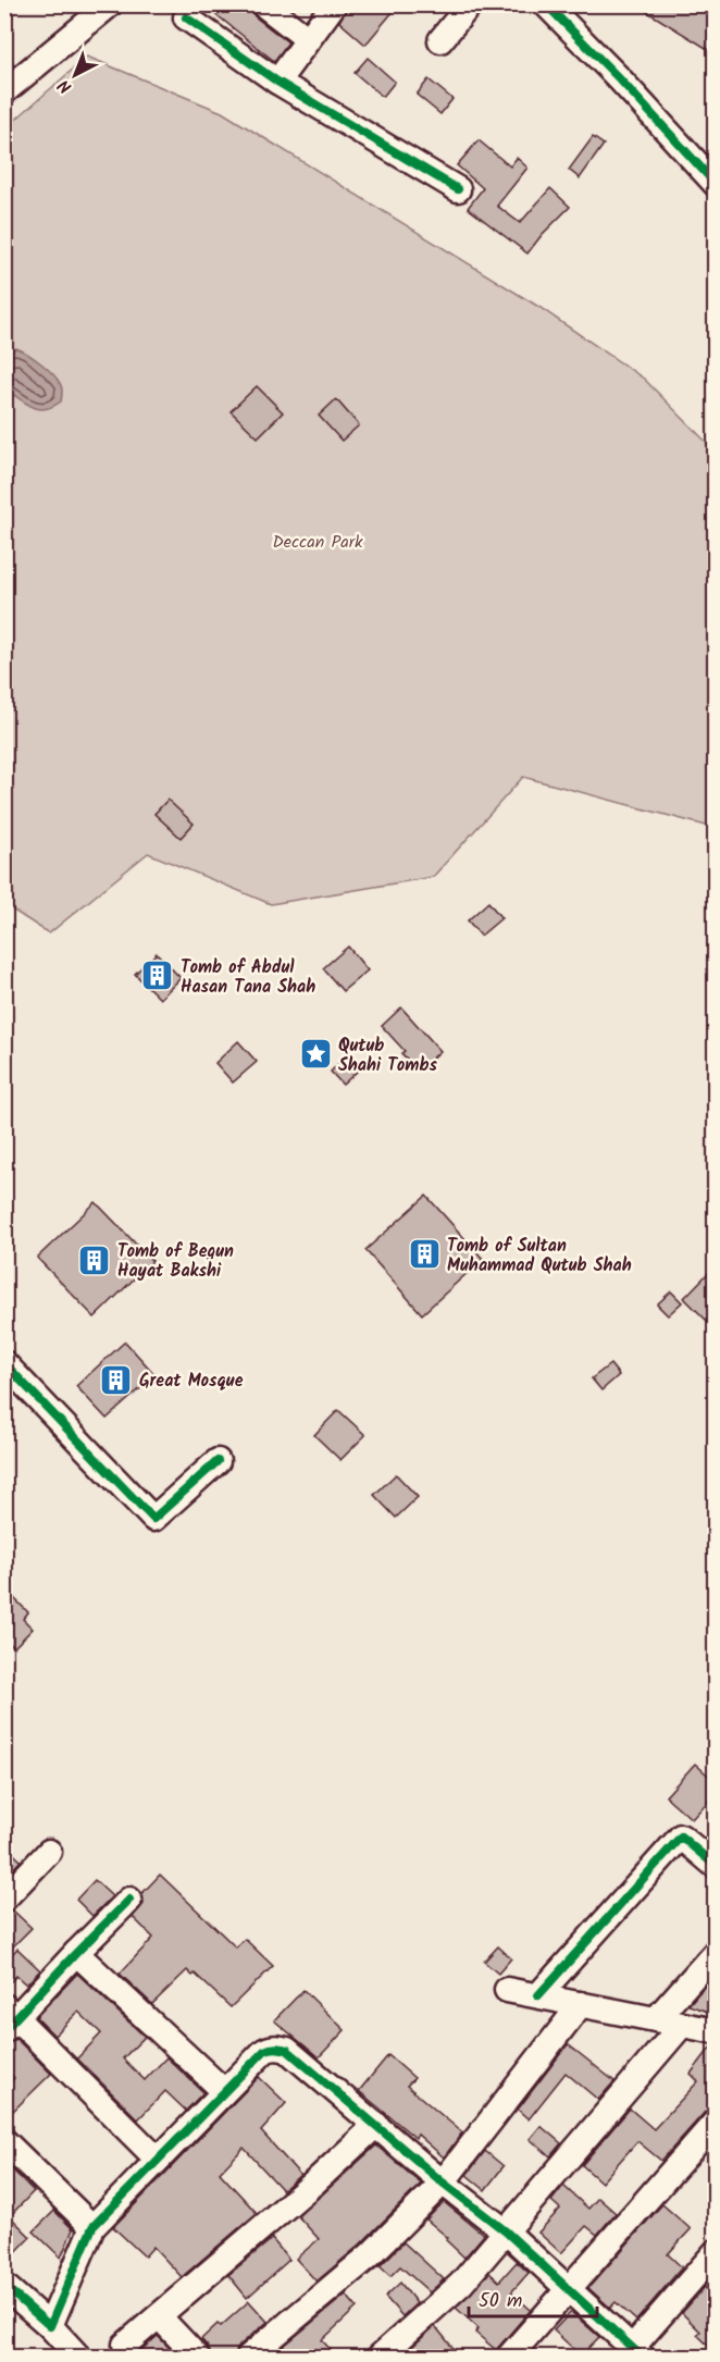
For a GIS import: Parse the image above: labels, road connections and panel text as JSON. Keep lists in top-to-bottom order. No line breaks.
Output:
{"parks":["Deccan Park"],"places":{"building":["Tomb of Abdul Hasan Tana Shah","Tomb of Sultan Muhammad Qutub Shah","Tomb of Begun Hayat Bakshi","Great Mosque"],"place":["Qutub Shahi Tombs"]},"scale_bar":"50 m","north":"bottom left"}
